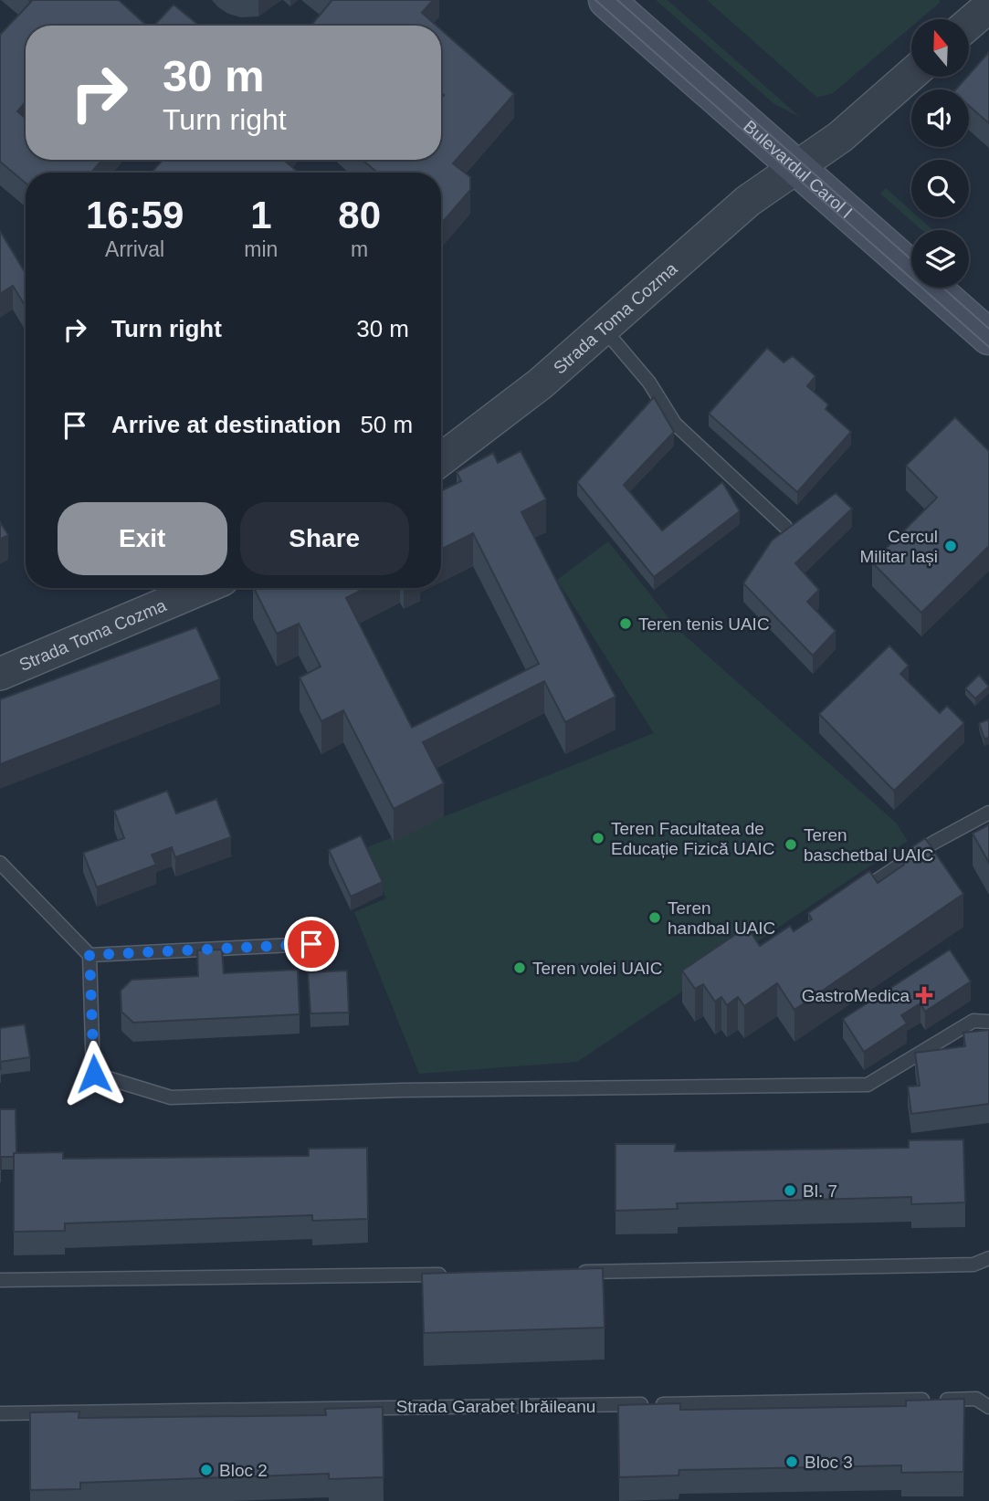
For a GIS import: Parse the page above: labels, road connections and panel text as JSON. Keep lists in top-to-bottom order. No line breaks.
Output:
{"streets":{"main road":["Bulevardul Carol I"],"street":["Strada Toma Cozma"],"lane":["Strada Garabet Ibrăileanu"]},"crossings":[["Bulevardul Carol I","Strada Toma Cozma"]],"places":{"other":["Cercul Militar Iași","Teren tenis UAIC","Teren Facultatea de Educație Fizică UAIC","Teren baschetbal UAIC","Teren handbal UAIC","Teren volei UAIC","Bl. 7","Bloc 3","Bloc 2"],"health":["GastroMedica"]},"north":"top","page":{"turn":["30 m","Turn right"],"eta":["16:59","Arrival","1","min","80","m"],"list":[{"name":"Turn right","value":"30 m"},{"name":"Arrive at destination","value":"50 m"}],"buttons":["Exit","Share"]}}
